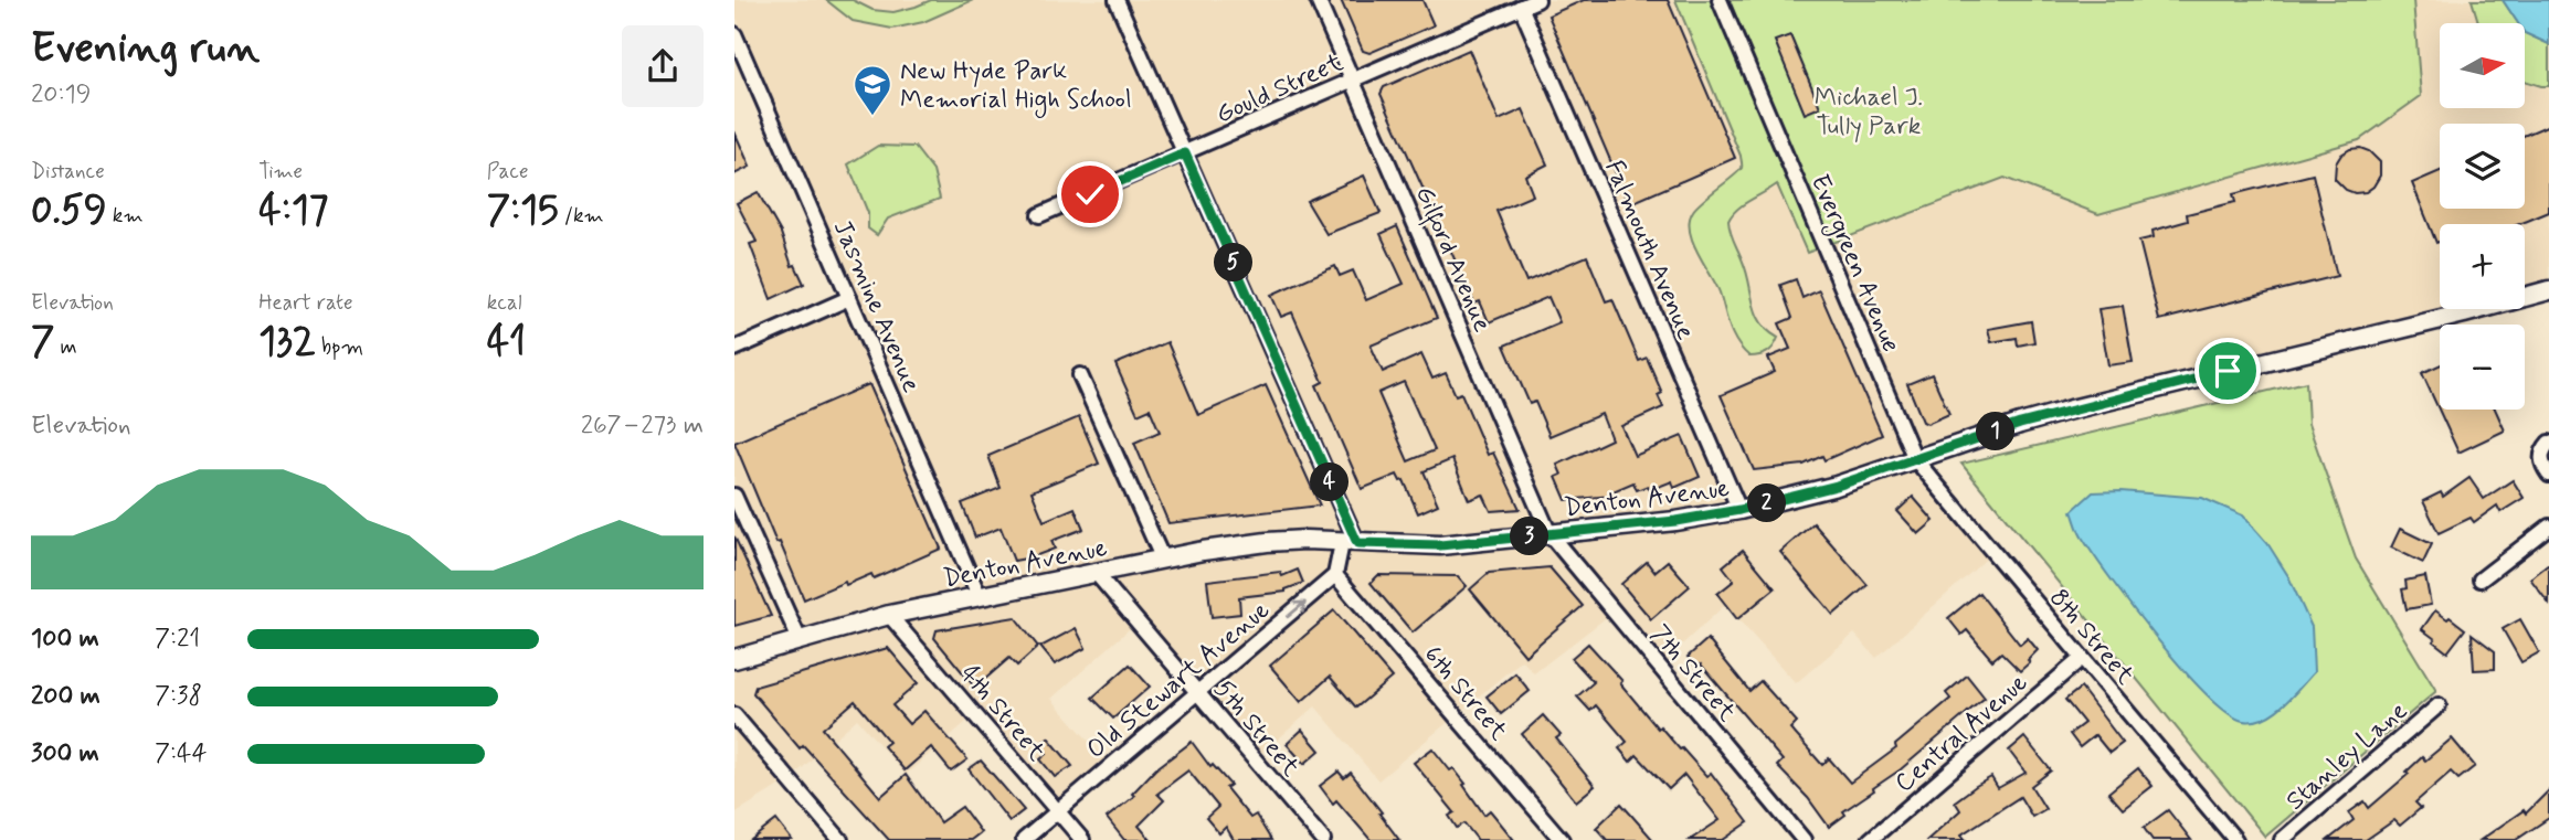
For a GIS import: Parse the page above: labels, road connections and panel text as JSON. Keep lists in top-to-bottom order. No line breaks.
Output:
{"streets":{"main road":["Denton Avenue"],"street":["Gould Street","Falmouth Avenue","Gilford Avenue","Evergreen Avenue","Jasmine Avenue","8th Street","7th Street","Old Stewart Avenue","6th Street","4th Street","5th Street","Central Avenue","Stanley Lane"]},"crossings":[["Gould Street","Falmouth Avenue"],["Gould Street","Gilford Avenue"],["Falmouth Avenue","Denton Avenue"],["Gilford Avenue","Denton Avenue"],["Gilford Avenue","7th Street"],["Evergreen Avenue","Denton Avenue"],["Evergreen Avenue","8th Street"],["Jasmine Avenue","Denton Avenue"],["Denton Avenue","8th Street"],["Denton Avenue","7th Street"],["Denton Avenue","4th Street"],["Denton Avenue","5th Street"],["8th Street","Central Avenue"],["Old Stewart Avenue","6th Street"],["Old Stewart Avenue","4th Street"],["Old Stewart Avenue","5th Street"]],"one_way":["Old Stewart Avenue"],"parks":["Michael J. Tully Park"],"places":{"school or university":["New Hyde Park Memorial High School"]},"north":"right","page":{"heading":["Evening run","20:19"],"map_buttons":["+","−"],"stats":[["Distance","0.59 km"],["Time","4:17"],["Pace","7:15 /km"],["Elevation","7 m"],["Heart rate","132 bpm"],["kcal","41"]],"pins":["5","1","4","2","3"],"chart":["Elevation","267–273 m"],"list":[{"name":"100 m","note":"7:21"},{"name":"200 m","note":"7:38"},{"name":"300 m","note":"7:44"}]}}
